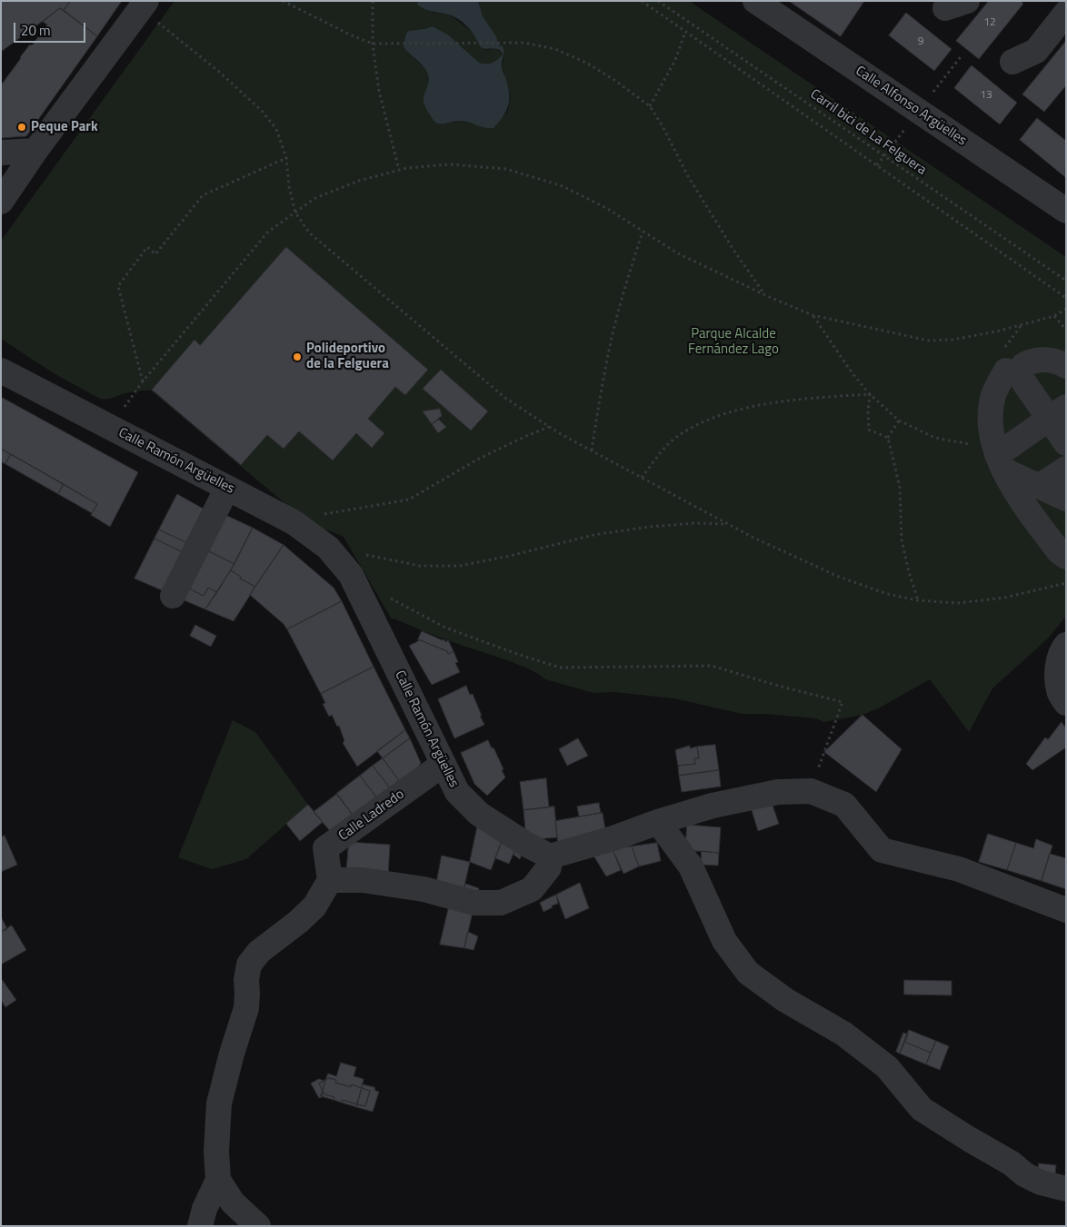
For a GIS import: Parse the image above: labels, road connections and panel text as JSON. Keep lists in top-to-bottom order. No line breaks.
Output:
{"streets":{"street":["Calle Alfonso Argüelles","Calle Ramón Argüelles","Calle Ladredo"],"path":["Carril bici de La Felguera"]},"crossings":[["Calle Ramón Argüelles","Calle Ladredo"]],"parks":["Parque Alcalde Fernández Lago"],"places":["Peque Park","Polideportivo de la Felguera"],"house_numbers":["12","9","13"],"scale_bar":"20 m"}
